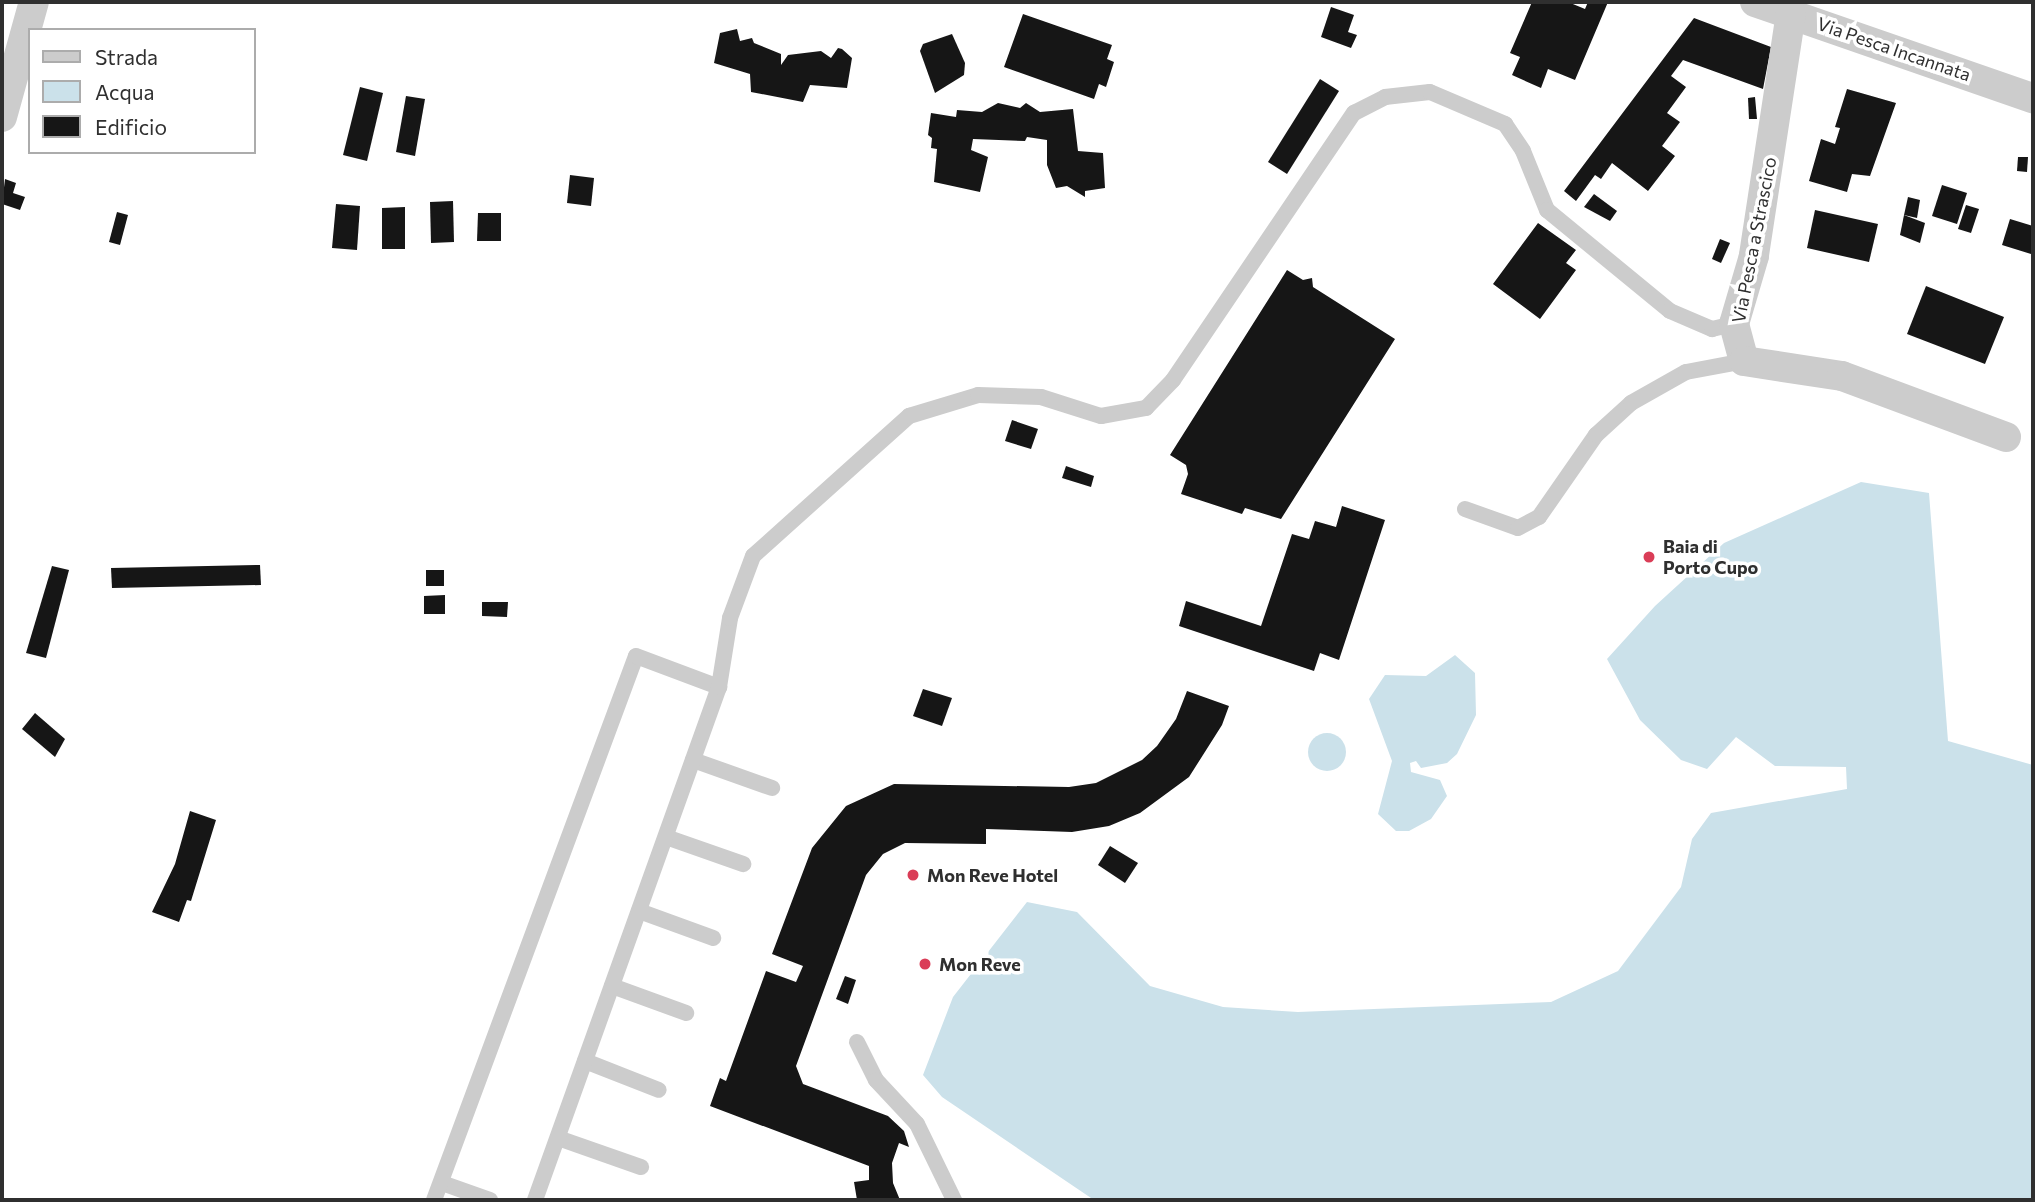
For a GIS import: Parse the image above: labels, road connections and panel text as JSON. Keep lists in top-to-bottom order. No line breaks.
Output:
{"streets":{"street":["Via Pesca Incannata","Via Pesca a Strascico"]},"crossings":[["Via Pesca Incannata","Via Pesca a Strascico"]],"places":["Baia di Porto Cupo","Mon Reve Hotel","Mon Reve"],"legend":["Strada","Acqua","Edificio"]}
